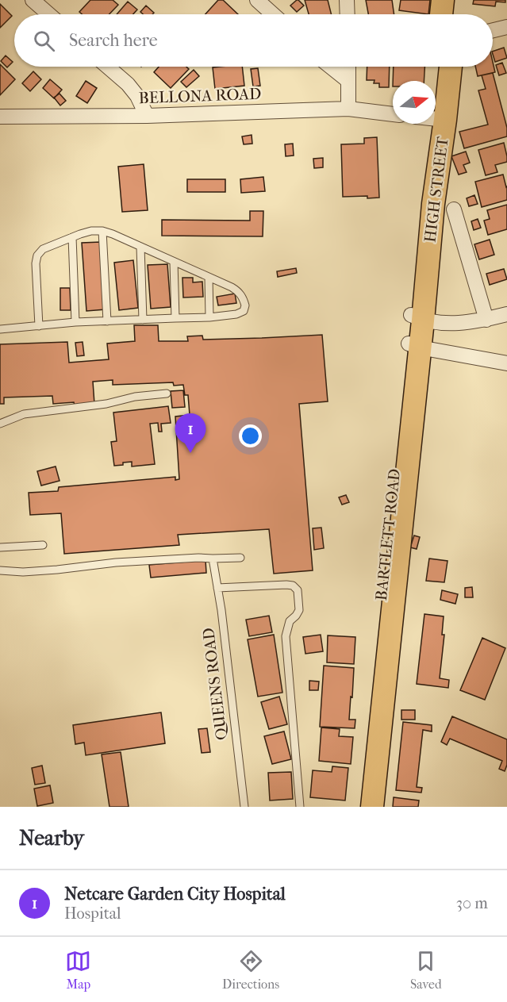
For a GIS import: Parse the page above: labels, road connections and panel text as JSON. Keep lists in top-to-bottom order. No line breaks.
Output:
{"streets":{"main road":["HIGH STREET","BARTLETT ROAD"],"street":["BELLONA ROAD"],"lane":["QUEENS ROAD"]},"crossings":[["HIGH STREET","BARTLETT ROAD"]],"north":"right","page":{"search":"Search here","pins":"1","heading":"Nearby","list":[{"mark":"1","name":"Netcare Garden City Hospital","note":"Hospital","value":"30 m"}],"nav":["Map","Directions","Saved"]}}
